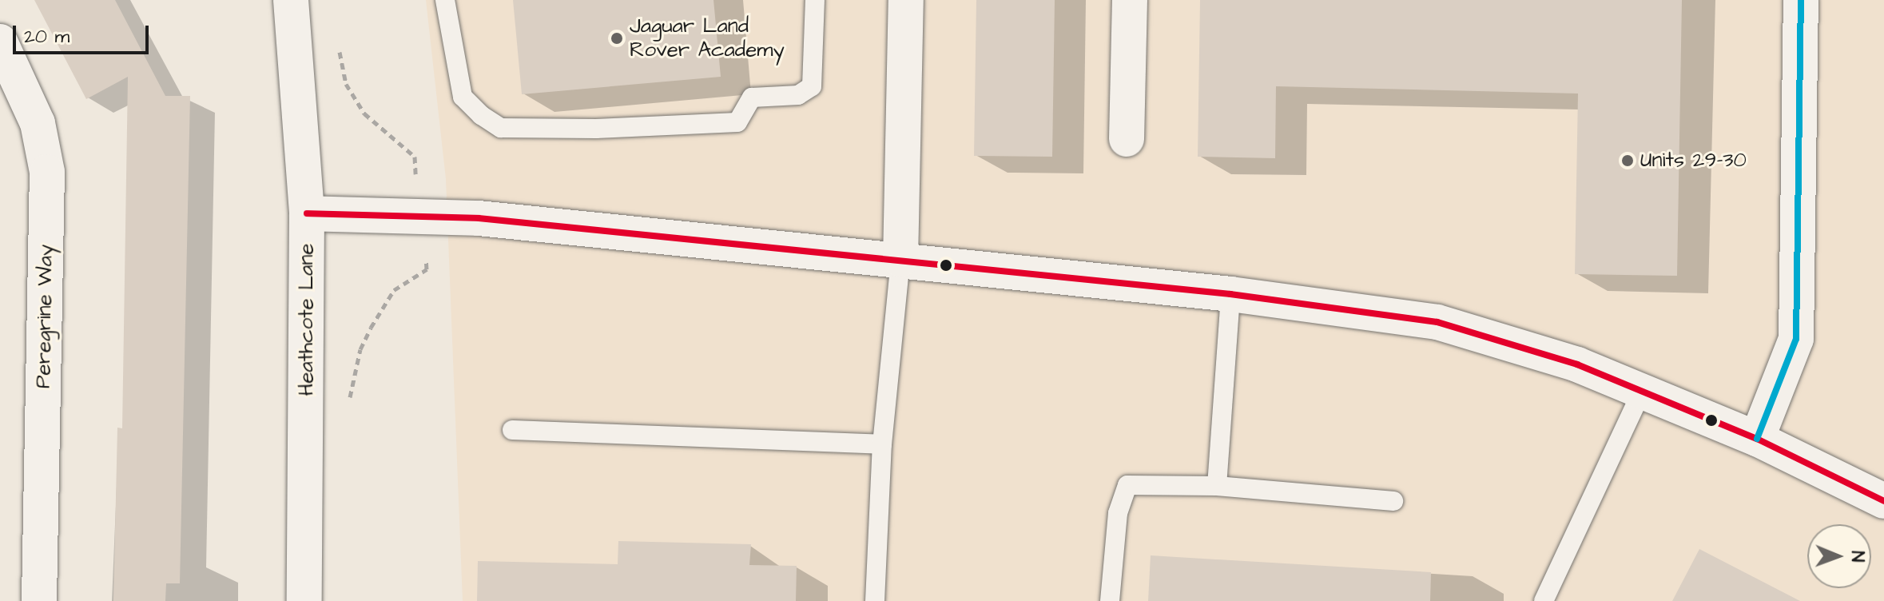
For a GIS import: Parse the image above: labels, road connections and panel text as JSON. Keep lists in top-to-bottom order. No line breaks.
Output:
{"streets":{"street":["Peregrine Way","Heathcote Lane"]},"places":["Jaguar Land Rover Academy","Units 29-30"],"scale_bar":"20 m","north":"right"}
